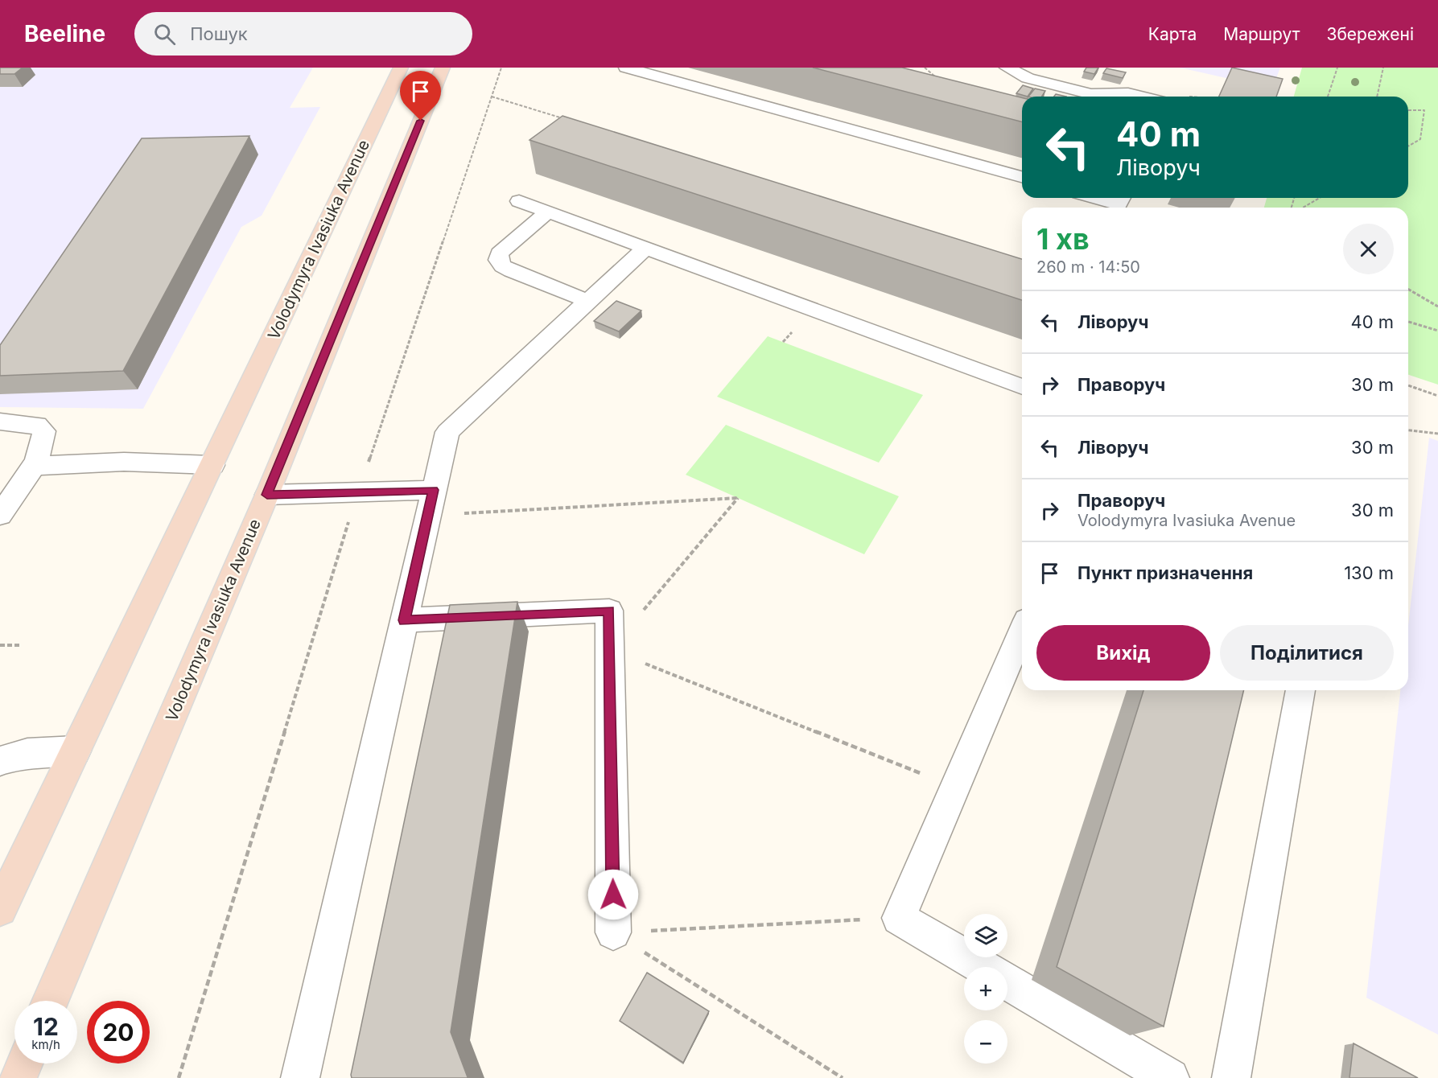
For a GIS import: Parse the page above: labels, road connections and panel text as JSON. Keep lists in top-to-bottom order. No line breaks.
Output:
{"streets":{"main road":["Volodymyra Ivasiuka Avenue"]},"page":{"header":"Beeline","search":"Пошук","nav":["Карта","Маршрут","Збережені"],"turn":["40 m","Ліворуч"],"heading":["1 хв","260 m · 14:50"],"list":[{"name":"Ліворуч","value":"40 m"},{"name":"Праворуч","value":"30 m"},{"name":"Ліворуч","value":"30 m"},{"name":"Праворуч","note":"Volodymyra Ivasiuka Avenue","value":"30 m"},{"name":"Пункт призначення","value":"130 m"}],"buttons":["Вихід","Поділитися"],"map_buttons":["+","−"],"speed":"12 km/h","limit":"20"}}
